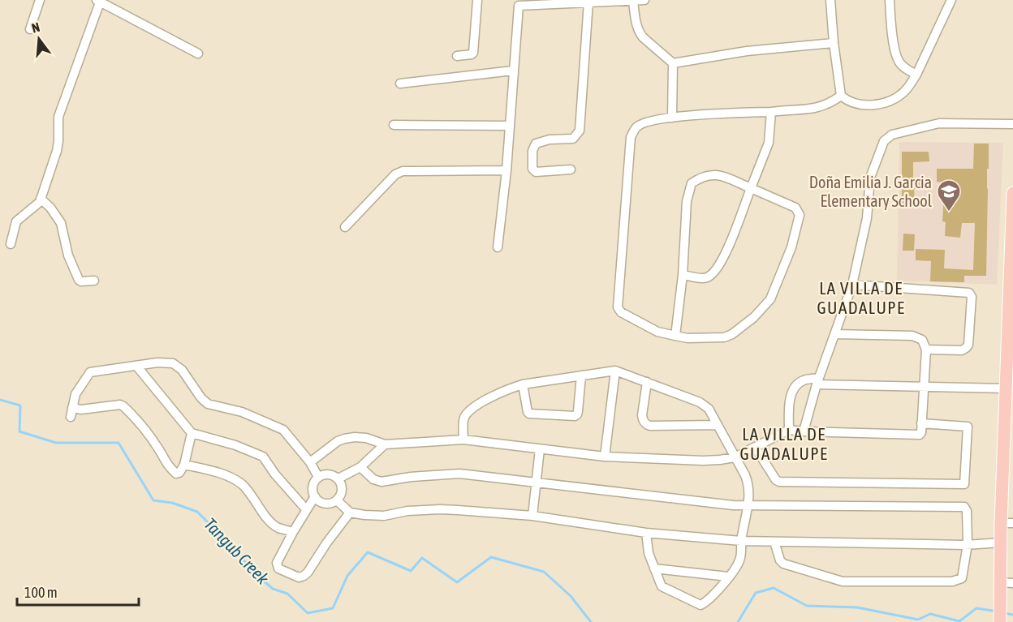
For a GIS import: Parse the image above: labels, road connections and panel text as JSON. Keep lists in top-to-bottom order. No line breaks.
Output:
{"districts":["LA VILLA DE GUADALUPE","LA VILLA DE GUADALUPE"],"water":["Tangub Creek"],"places":{"school or university":["Doña Emilia J. Garcia Elementary School"]},"scale_bar":"100 m","north":"top"}
